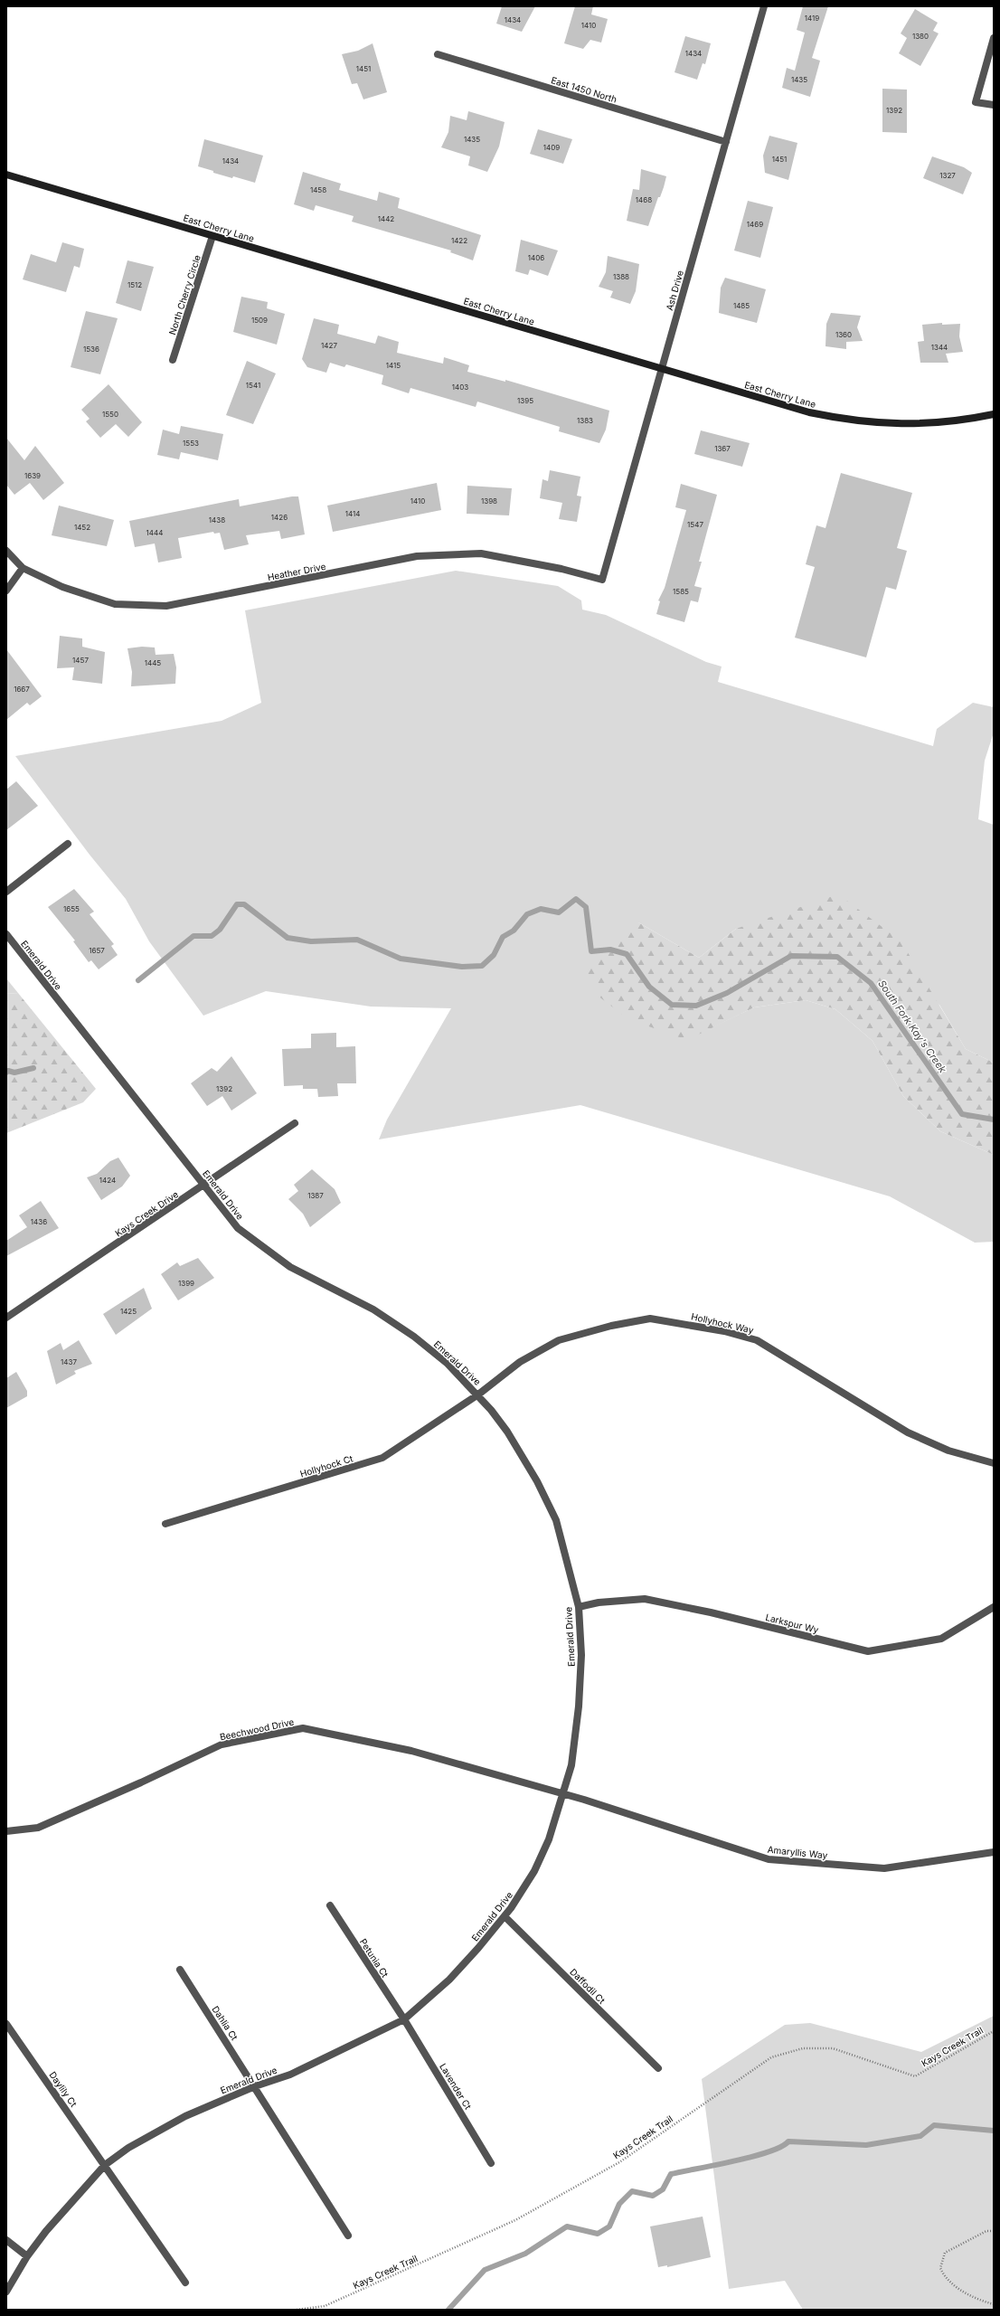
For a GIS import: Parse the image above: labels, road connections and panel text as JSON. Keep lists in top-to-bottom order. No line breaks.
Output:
{"streets":{"street":["East 1450 North","East Cherry Lane","Ash Drive","North Cherry Circle","Heather Drive","Emerald Drive","Kays Creek Drive","Hollyhock Way","Hollyhock Ct","Larkspur Wy","Beechwood Drive","Amaryllis Way","Petunia Ct","Daffodil Ct","Dahlia Ct","Lavender Ct","Daylily Ct"],"path":["Kays Creek Trail"]},"crossings":[["East 1450 North","Ash Drive"],["East Cherry Lane","Ash Drive"],["East Cherry Lane","North Cherry Circle"],["Ash Drive","Heather Drive"],["Emerald Drive","Kays Creek Drive"],["Emerald Drive","Hollyhock Way"],["Emerald Drive","Hollyhock Ct"],["Emerald Drive","Larkspur Wy"],["Emerald Drive","Beechwood Drive"],["Emerald Drive","Amaryllis Way"],["Emerald Drive","Petunia Ct"],["Emerald Drive","Daffodil Ct"],["Emerald Drive","Dahlia Ct"],["Emerald Drive","Lavender Ct"],["Emerald Drive","Daylily Ct"],["Hollyhock Way","Hollyhock Ct"],["Beechwood Drive","Amaryllis Way"],["Petunia Ct","Lavender Ct"]],"water":["South Fork Kay's Creek"],"house_numbers":["1419","1434","1410","1380","1434","1451","1435","1392","1435","1409","1451","1434","1327","1458","1468","1442","1469","1422","1406","1388","1512","1485","1509","1360","1427","1344","1536","1415","1541","1403","1395","1550","1383","1553","1367","1639","1410","1398","1414","1426","1438","1547","1452","1444","1585","1457","1445","1667","1655","1657","1392","1424","1387","1436","1399","1425","1437"]}
